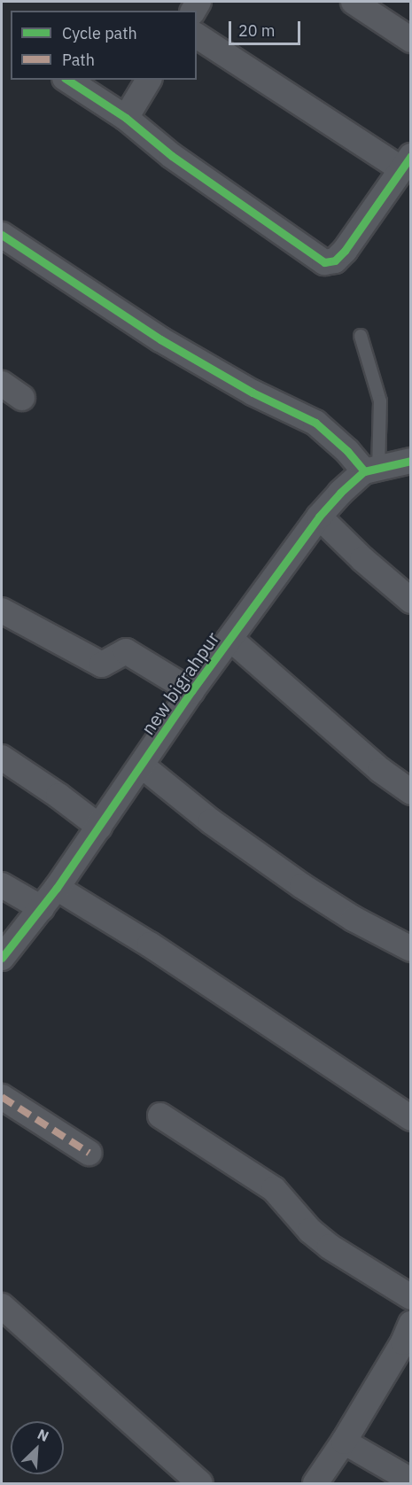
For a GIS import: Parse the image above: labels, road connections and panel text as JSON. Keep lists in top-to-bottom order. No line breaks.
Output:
{"streets":{"street":["new bigrahpur"]},"legend":["Cycle path","Path"],"scale_bar":"20 m","north":"top right"}
